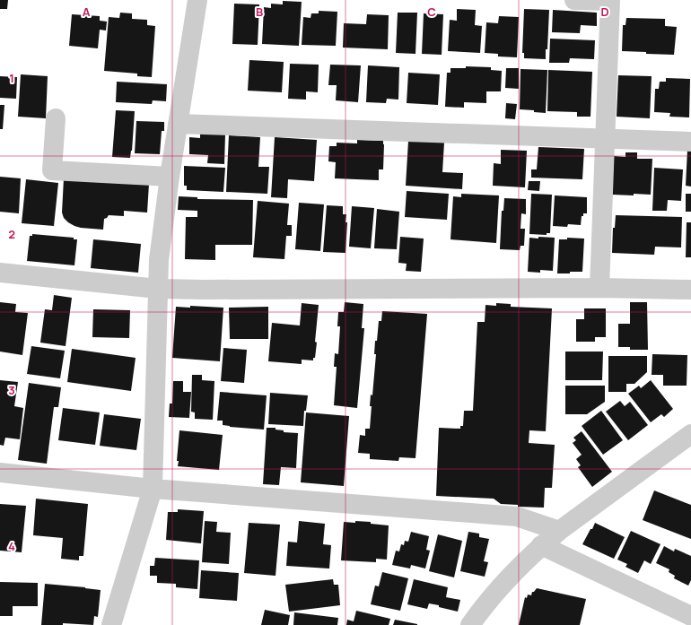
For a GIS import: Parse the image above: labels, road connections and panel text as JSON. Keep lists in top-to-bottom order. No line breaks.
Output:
{"grid":{"columns":["A","B","C","D"],"rows":["1","2","3","4"]}}
